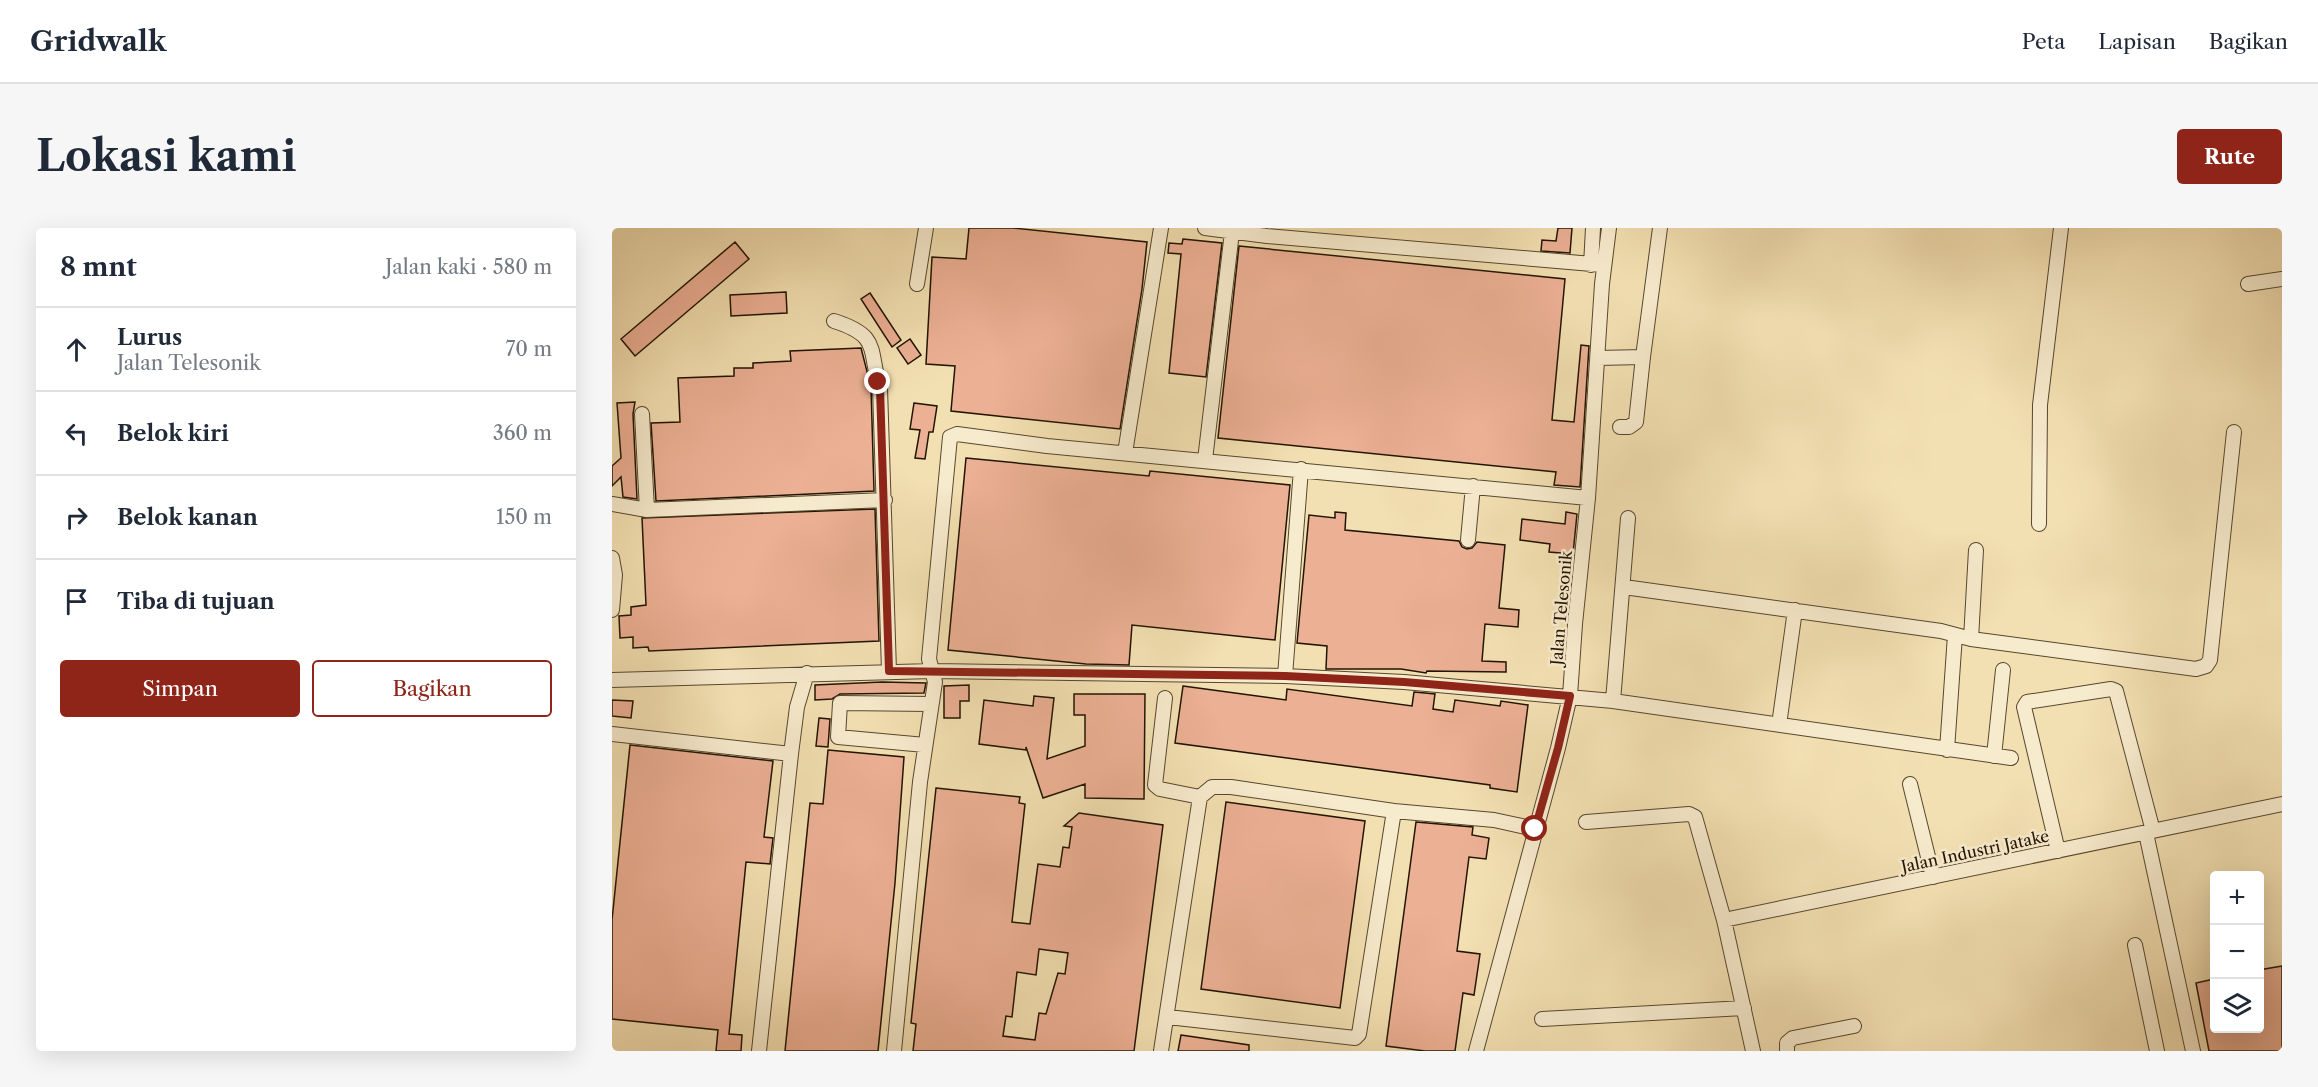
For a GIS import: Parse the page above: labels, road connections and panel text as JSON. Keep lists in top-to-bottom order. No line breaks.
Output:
{"streets":{"street":["Jalan Telesonik","Jalan Industri Jatake"]},"page":{"header":"Gridwalk","nav":["Peta","Lapisan","Bagikan"],"buttons":["Rute",["Simpan","Bagikan"]],"title":"Lokasi kami","heading":["8 mnt","Jalan kaki · 580 m"],"list":[["Lurus","Jalan Telesonik","70 m"],["Belok kiri","360 m"],["Belok kanan","150 m"],"Tiba di tujuan"],"map_buttons":["+","−"]}}
